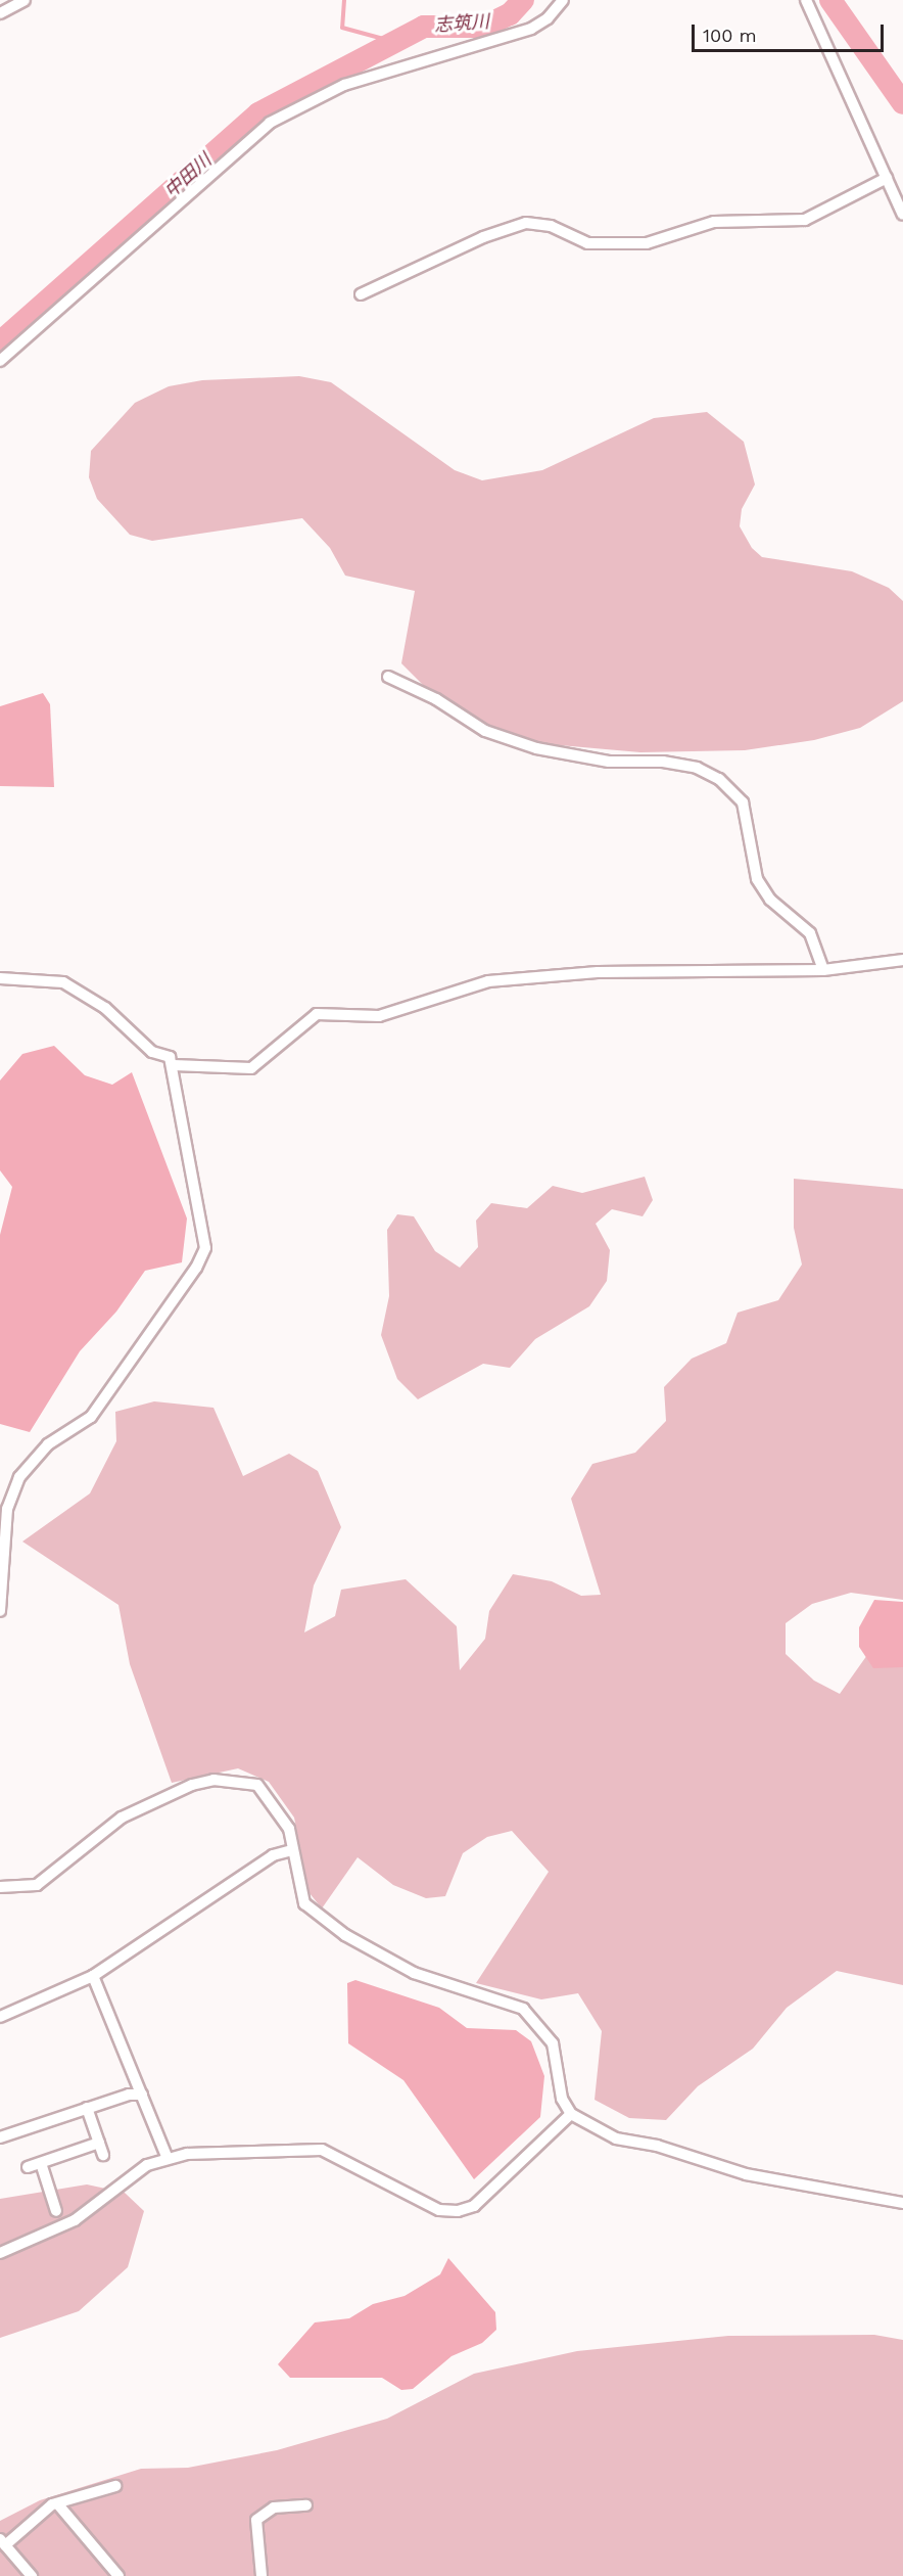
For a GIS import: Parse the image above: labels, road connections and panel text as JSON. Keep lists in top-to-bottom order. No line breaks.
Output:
{"water":["志筑川","中田川"],"scale_bar":"100 m"}
